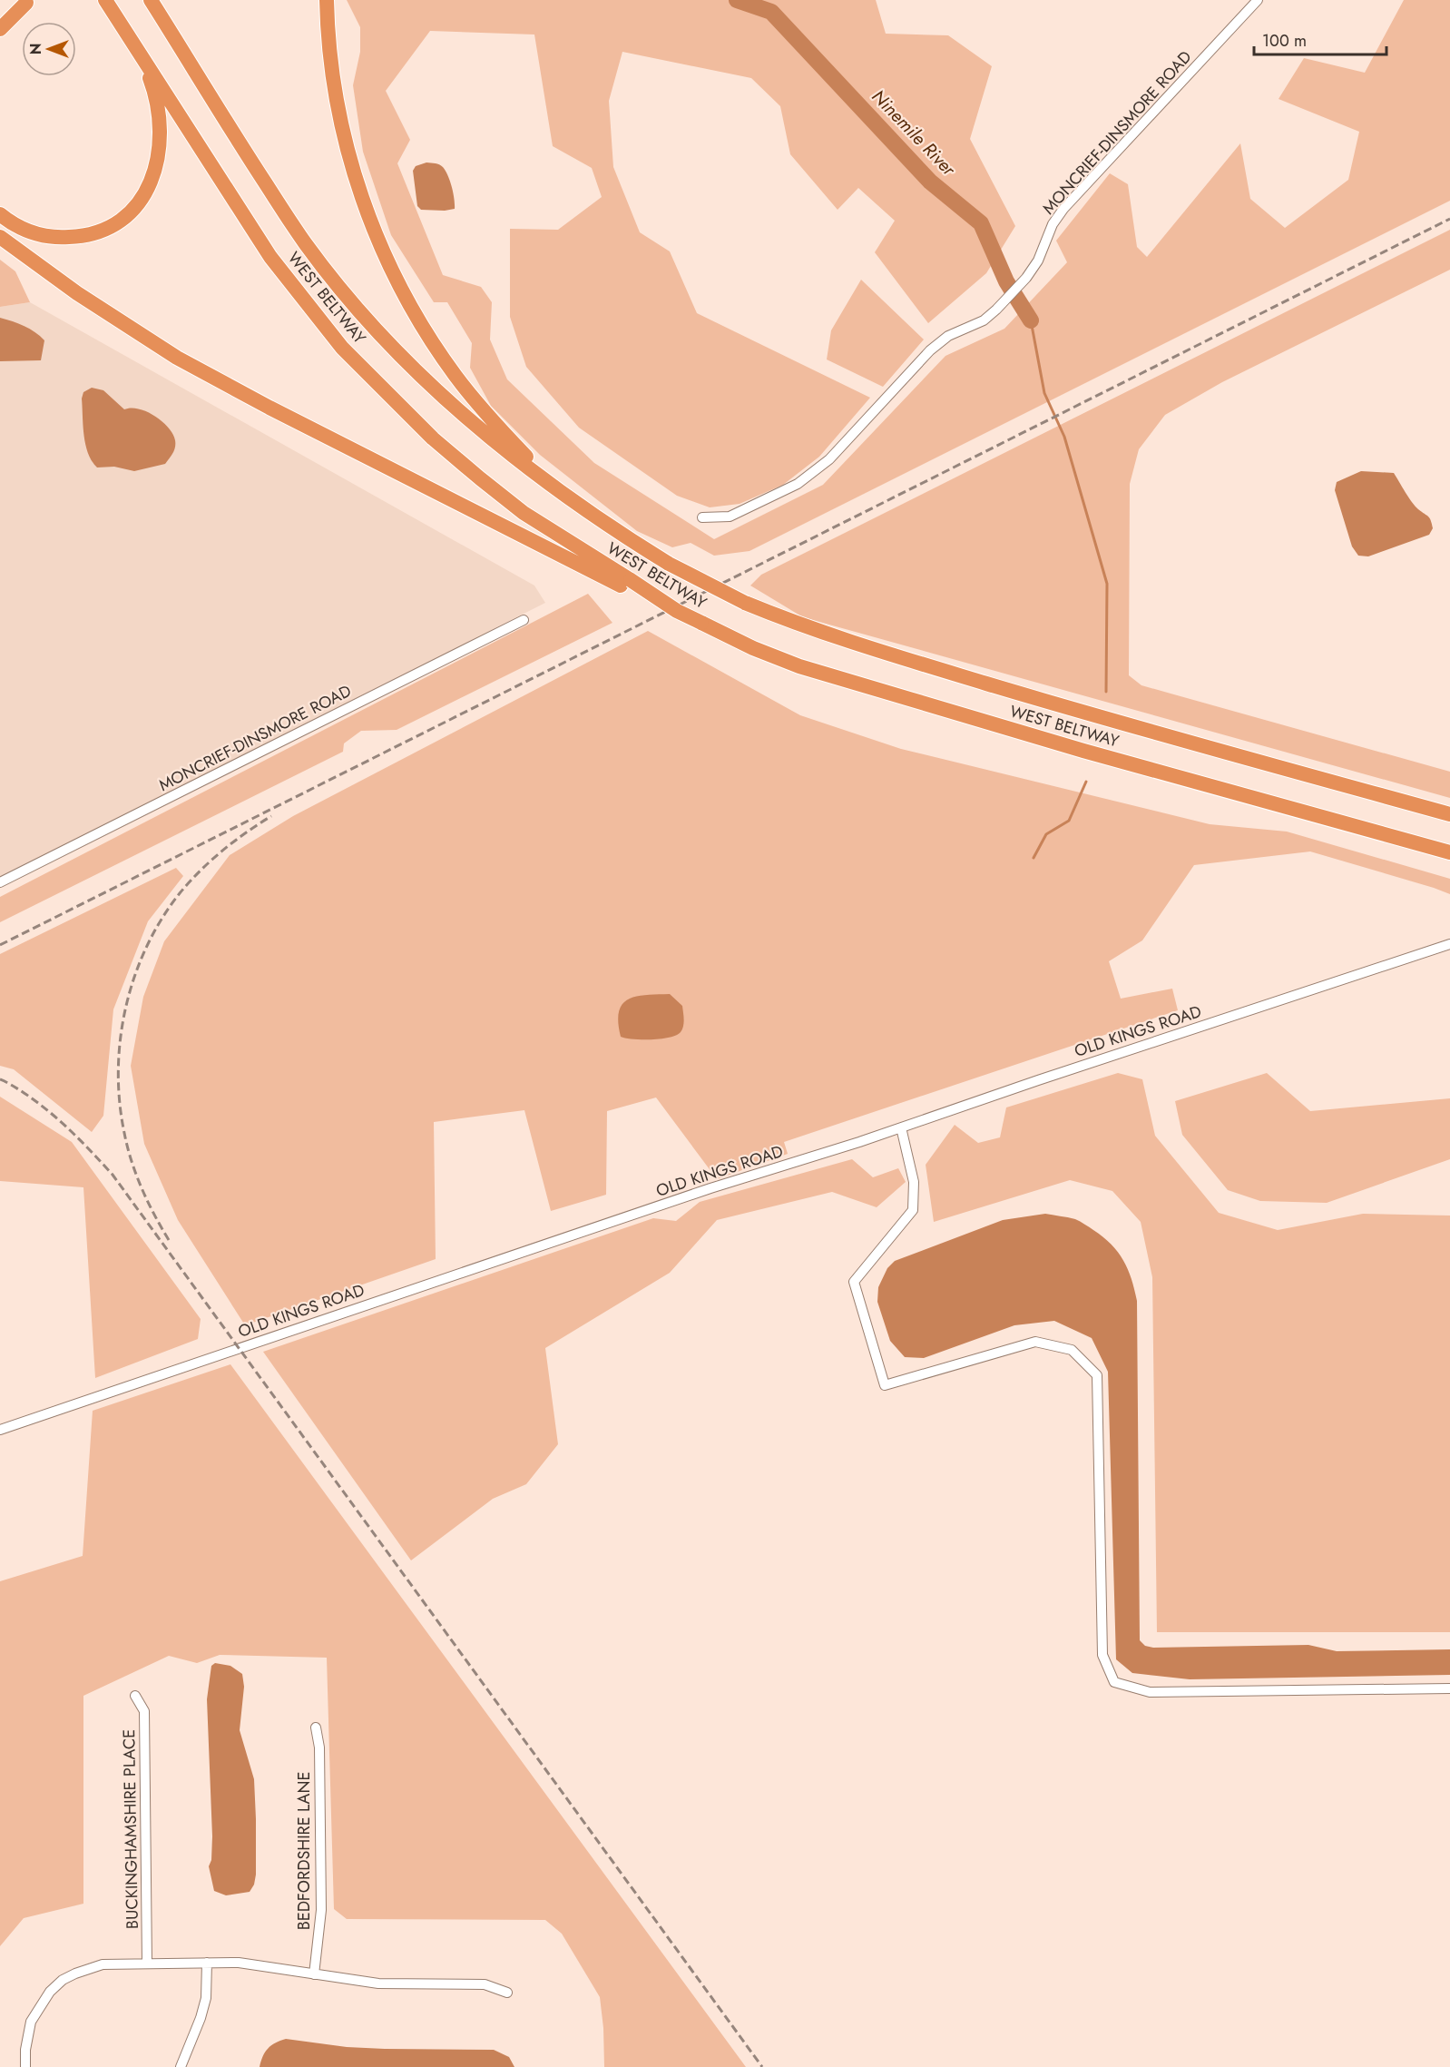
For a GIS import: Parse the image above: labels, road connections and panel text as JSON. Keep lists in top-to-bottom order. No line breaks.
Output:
{"streets":{"highway":["WEST BELTWAY"],"street":["MONCRIEF-DINSMORE ROAD","OLD KINGS ROAD","BUCKINGHAMSHIRE PLACE","BEDFORDSHIRE LANE"]},"water":["Ninemile River"],"scale_bar":"100 m","north":"left"}
